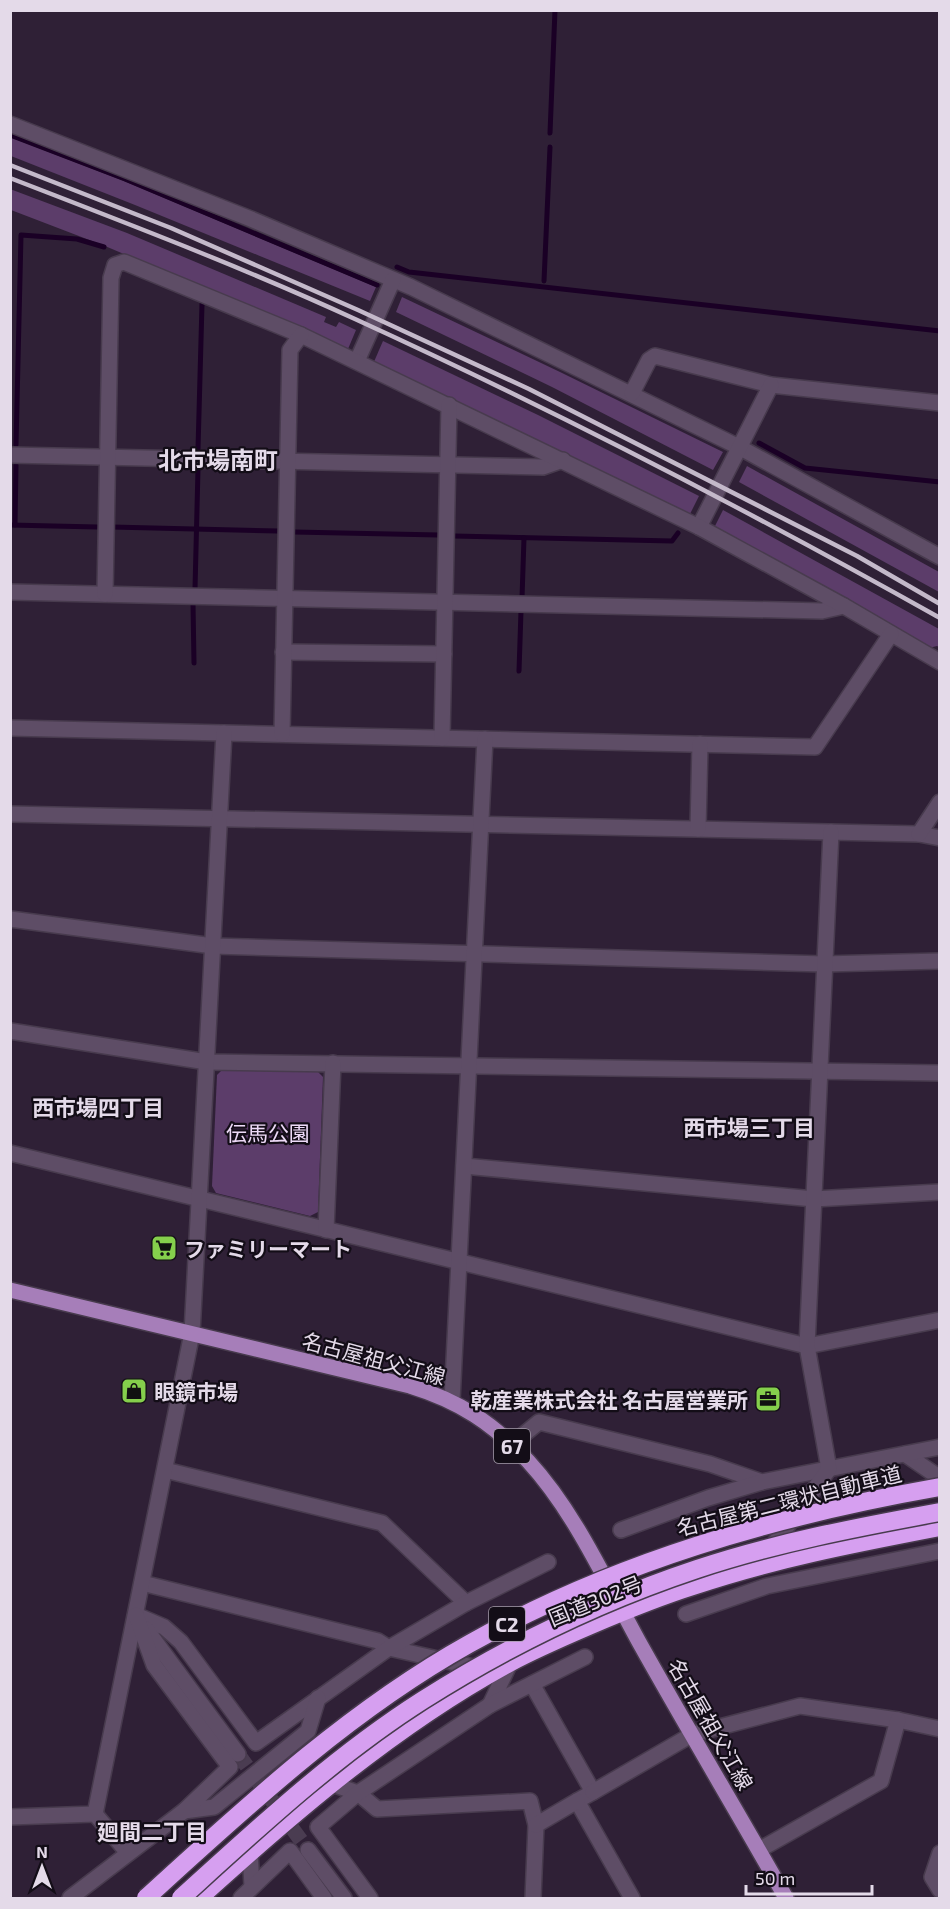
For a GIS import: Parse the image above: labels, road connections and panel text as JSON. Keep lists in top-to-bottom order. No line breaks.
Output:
{"streets":{"highway":["名古屋第二環状自動車道","国道302号","C2"],"main road":["名古屋祖父江線","67"]},"crossings":[["名古屋祖父江線","国道302号"]],"districts":["北市場南町","西市場四丁目","西市場三丁目","廻間二丁目"],"parks":["伝馬公園"],"places":{"supermarket":["ファミリーマート"],"shop":["眼鏡市場"],"office":["乾産業株式会社 名古屋営業所"]},"scale_bar":"50 m","north":"top"}
